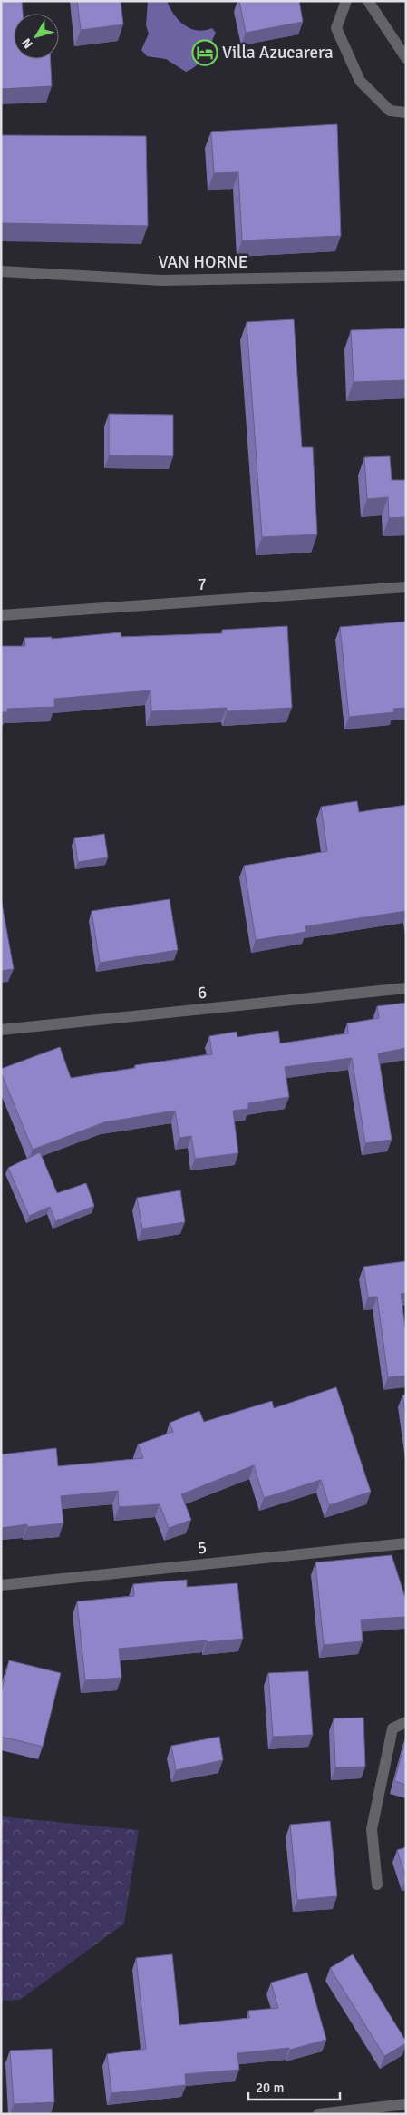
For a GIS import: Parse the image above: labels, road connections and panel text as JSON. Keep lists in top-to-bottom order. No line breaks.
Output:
{"streets":{"street":["VAN HORNE","7","6","5"]},"places":{"hotel":["Villa Azucarera"]},"scale_bar":"20 m","north":"bottom left"}
